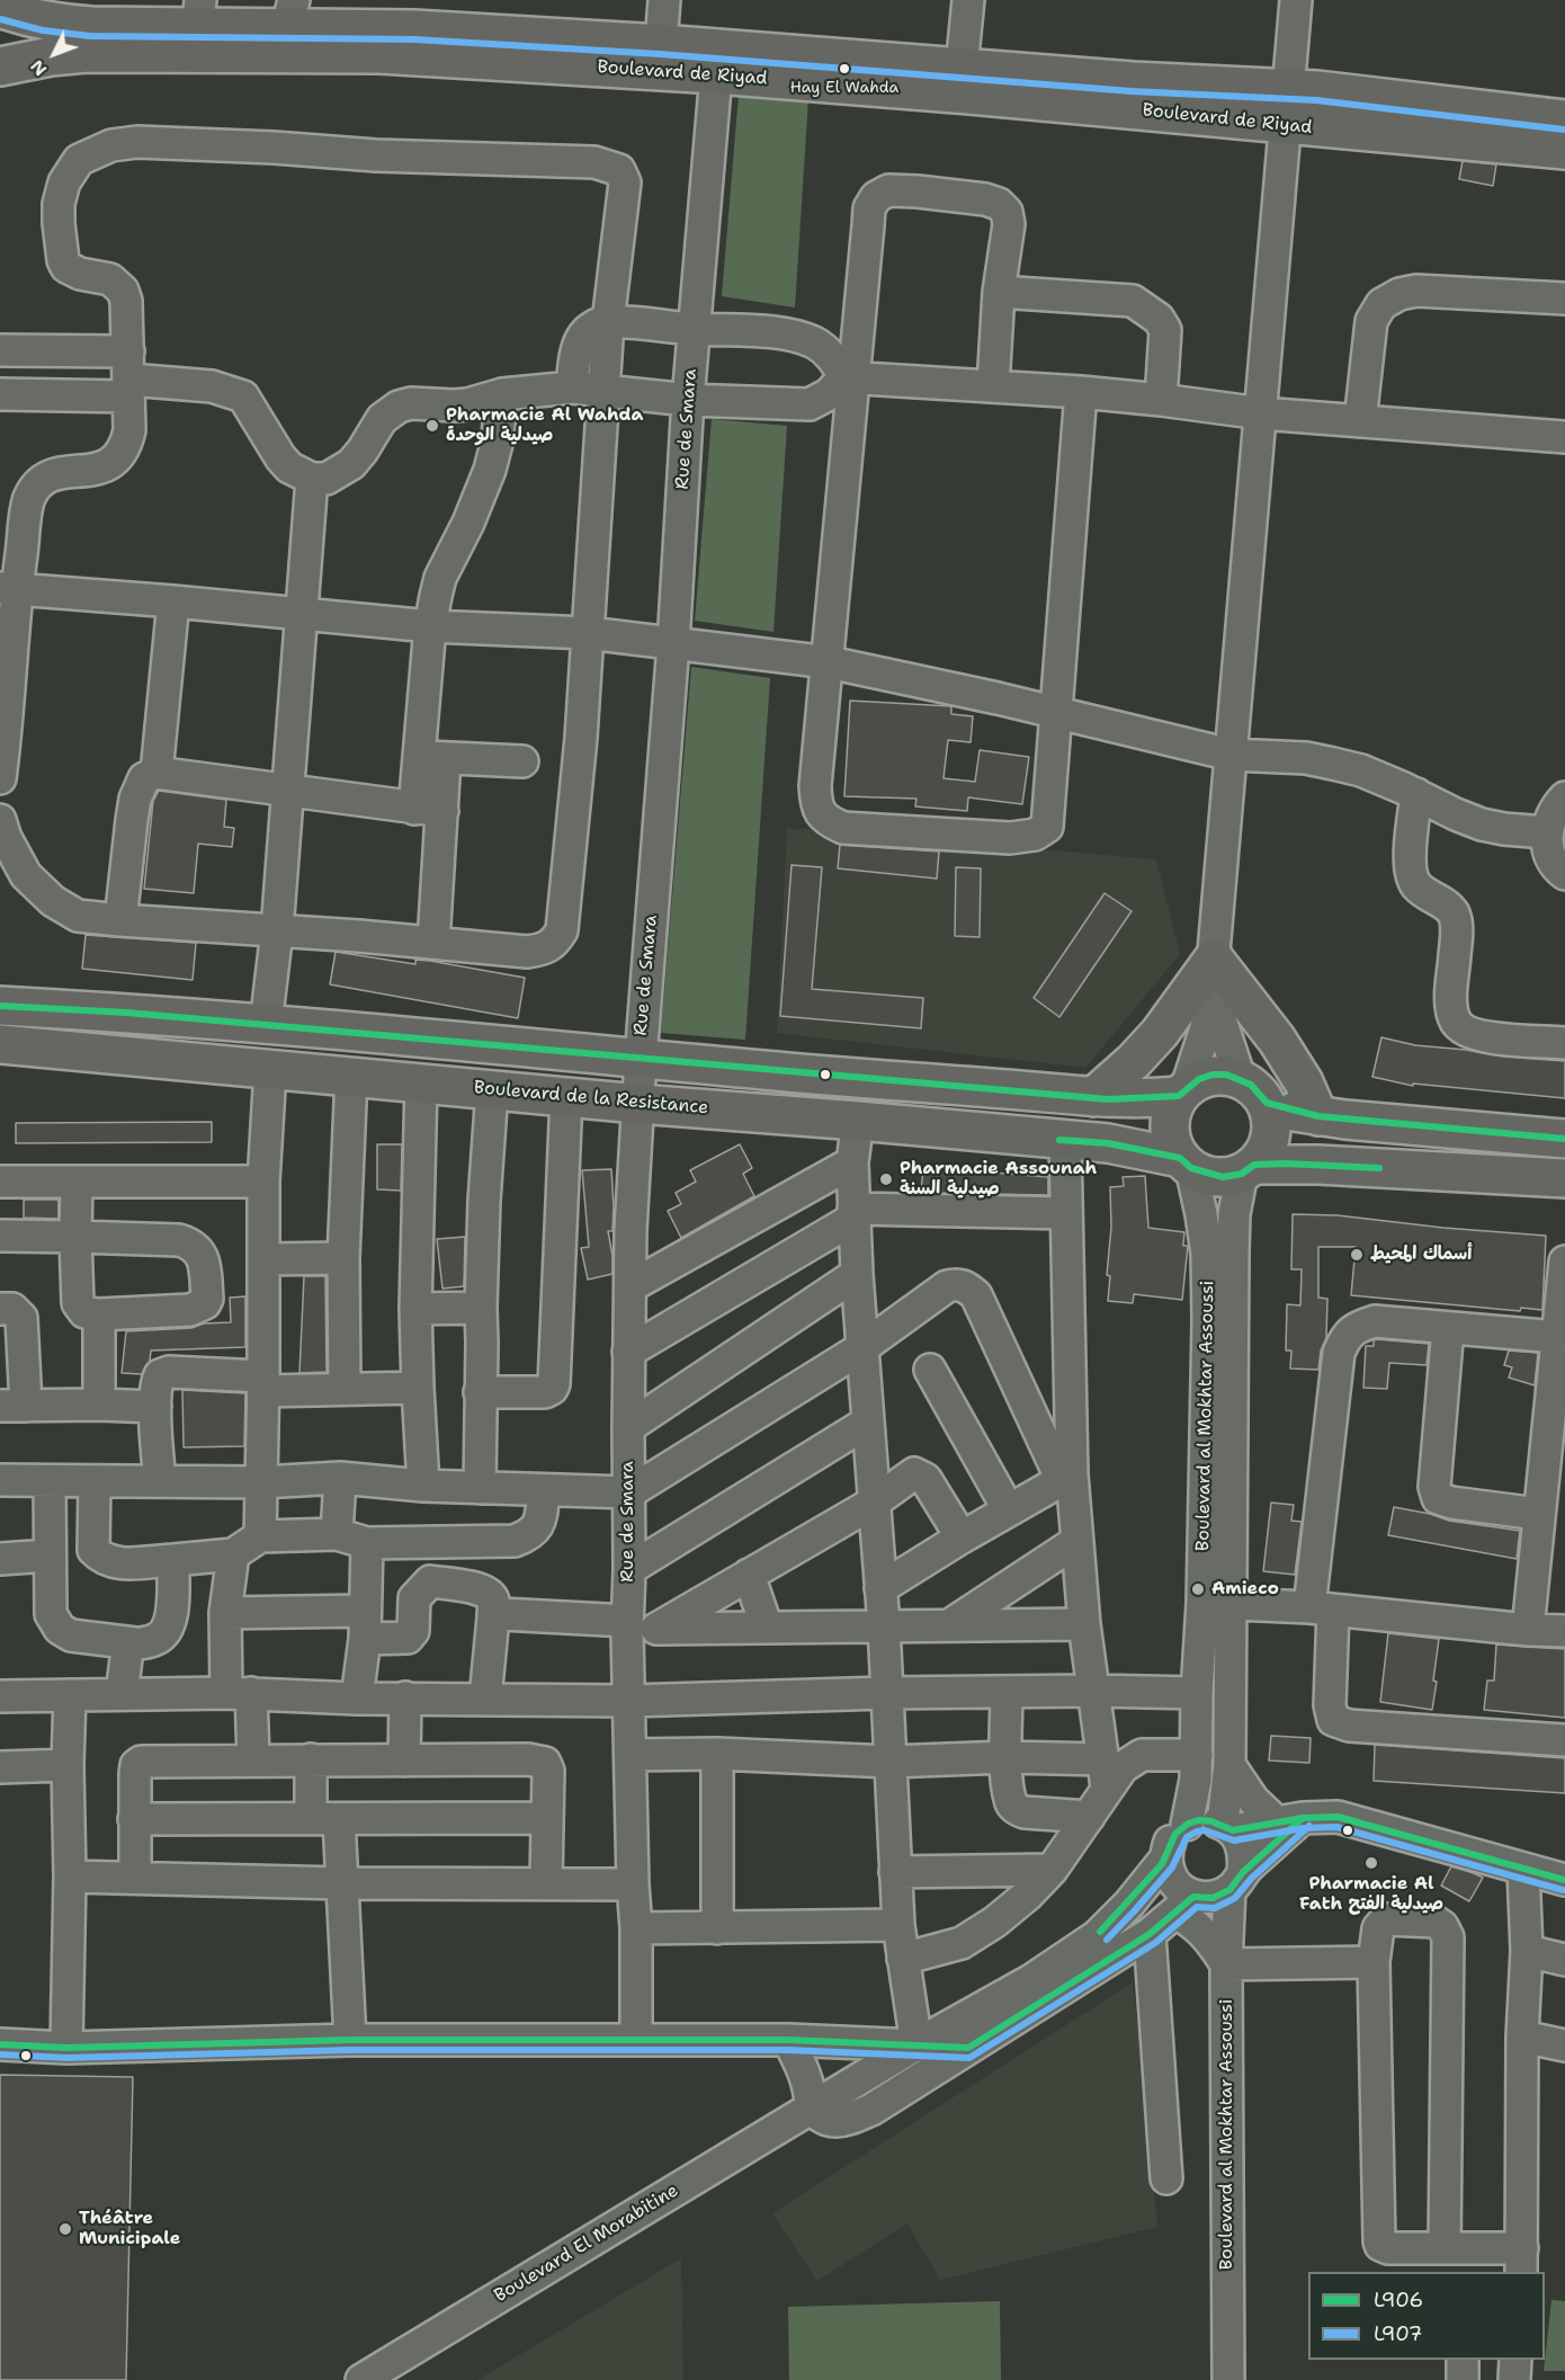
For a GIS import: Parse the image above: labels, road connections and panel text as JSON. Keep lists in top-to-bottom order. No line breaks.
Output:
{"streets":{"main road":["Boulevard de Riyad","Boulevard de la Resistance"],"street":["Rue de Smara","Boulevard al Mokhtar Assoussi","Boulevard El Morabitine"]},"crossings":[["Boulevard de Riyad","Rue de Smara"],["Rue de Smara","Boulevard de la Resistance"],["Boulevard de la Resistance","Boulevard al Mokhtar Assoussi"],["Boulevard al Mokhtar Assoussi","Boulevard El Morabitine"]],"places":["Hay El Wahda","Pharmacie Al Wahda صيدلية الوحدة","Pharmacie Assounah صيدلية السنة","أسماك المحيط","Amieco","Pharmacie Al Fath صيدلية الفتح","Théâtre Municipale"],"lines":["transit line L907","transit line L906"],"legend":["L906","L907"],"north":"bottom left"}
